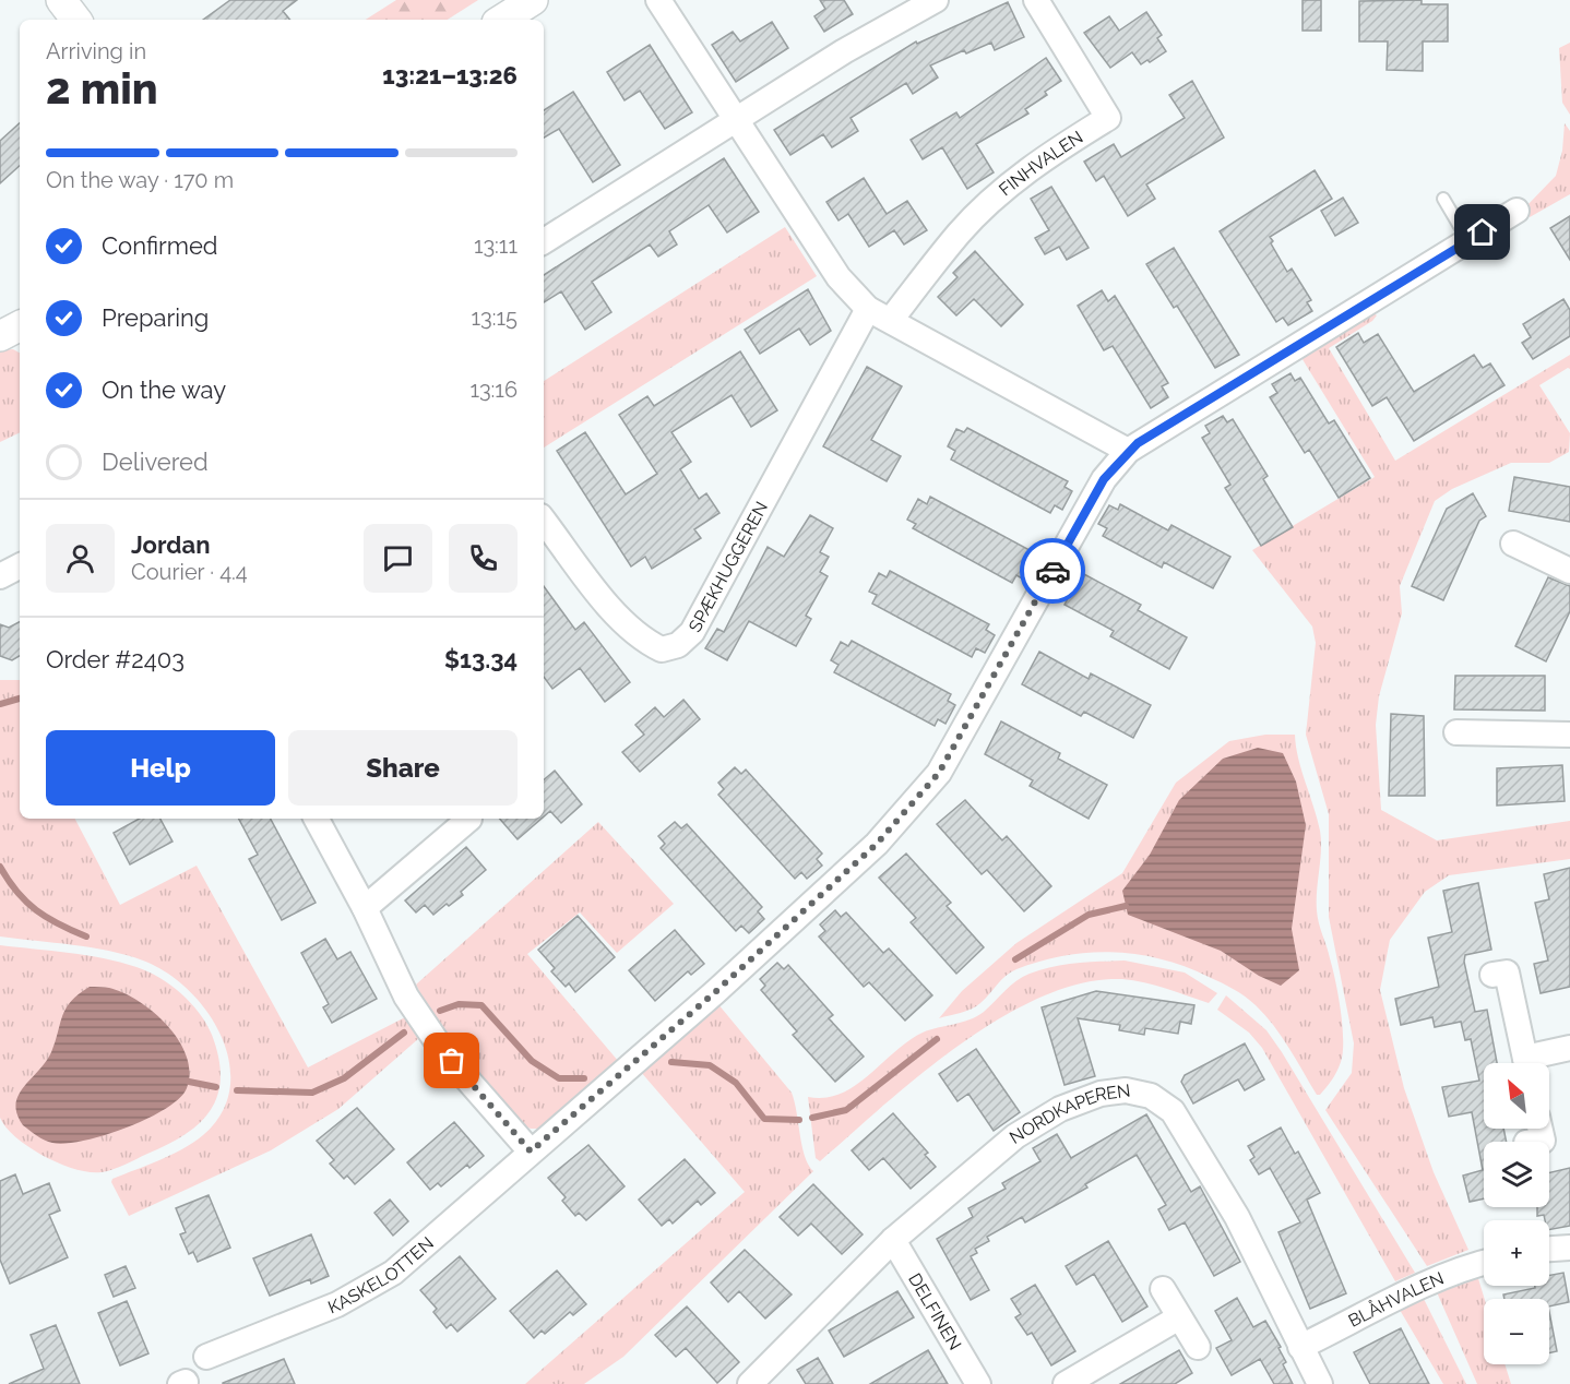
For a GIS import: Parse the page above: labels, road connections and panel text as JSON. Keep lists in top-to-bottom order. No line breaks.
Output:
{"streets":{"street":["FINHVALEN","SPÆKHUGGEREN","NORDKAPEREN","KASKELOTTEN","BLÅHVALEN","DELFINEN"]},"crossings":[["NORDKAPEREN","BLÅHVALEN"],["NORDKAPEREN","DELFINEN"]],"north":"top left","page":{"heading":["2 min","Arriving in","13:21–13:26"],"panel":["Jordan","Courier · 4.4","Order #2403","$13.34"],"bar":"On the way · 170 m","list":[["Confirmed","13:11"],["Preparing","13:15"],["On the way","13:16"],"Delivered"],"buttons":["Help","Share"],"map_buttons":["+","−"]}}
